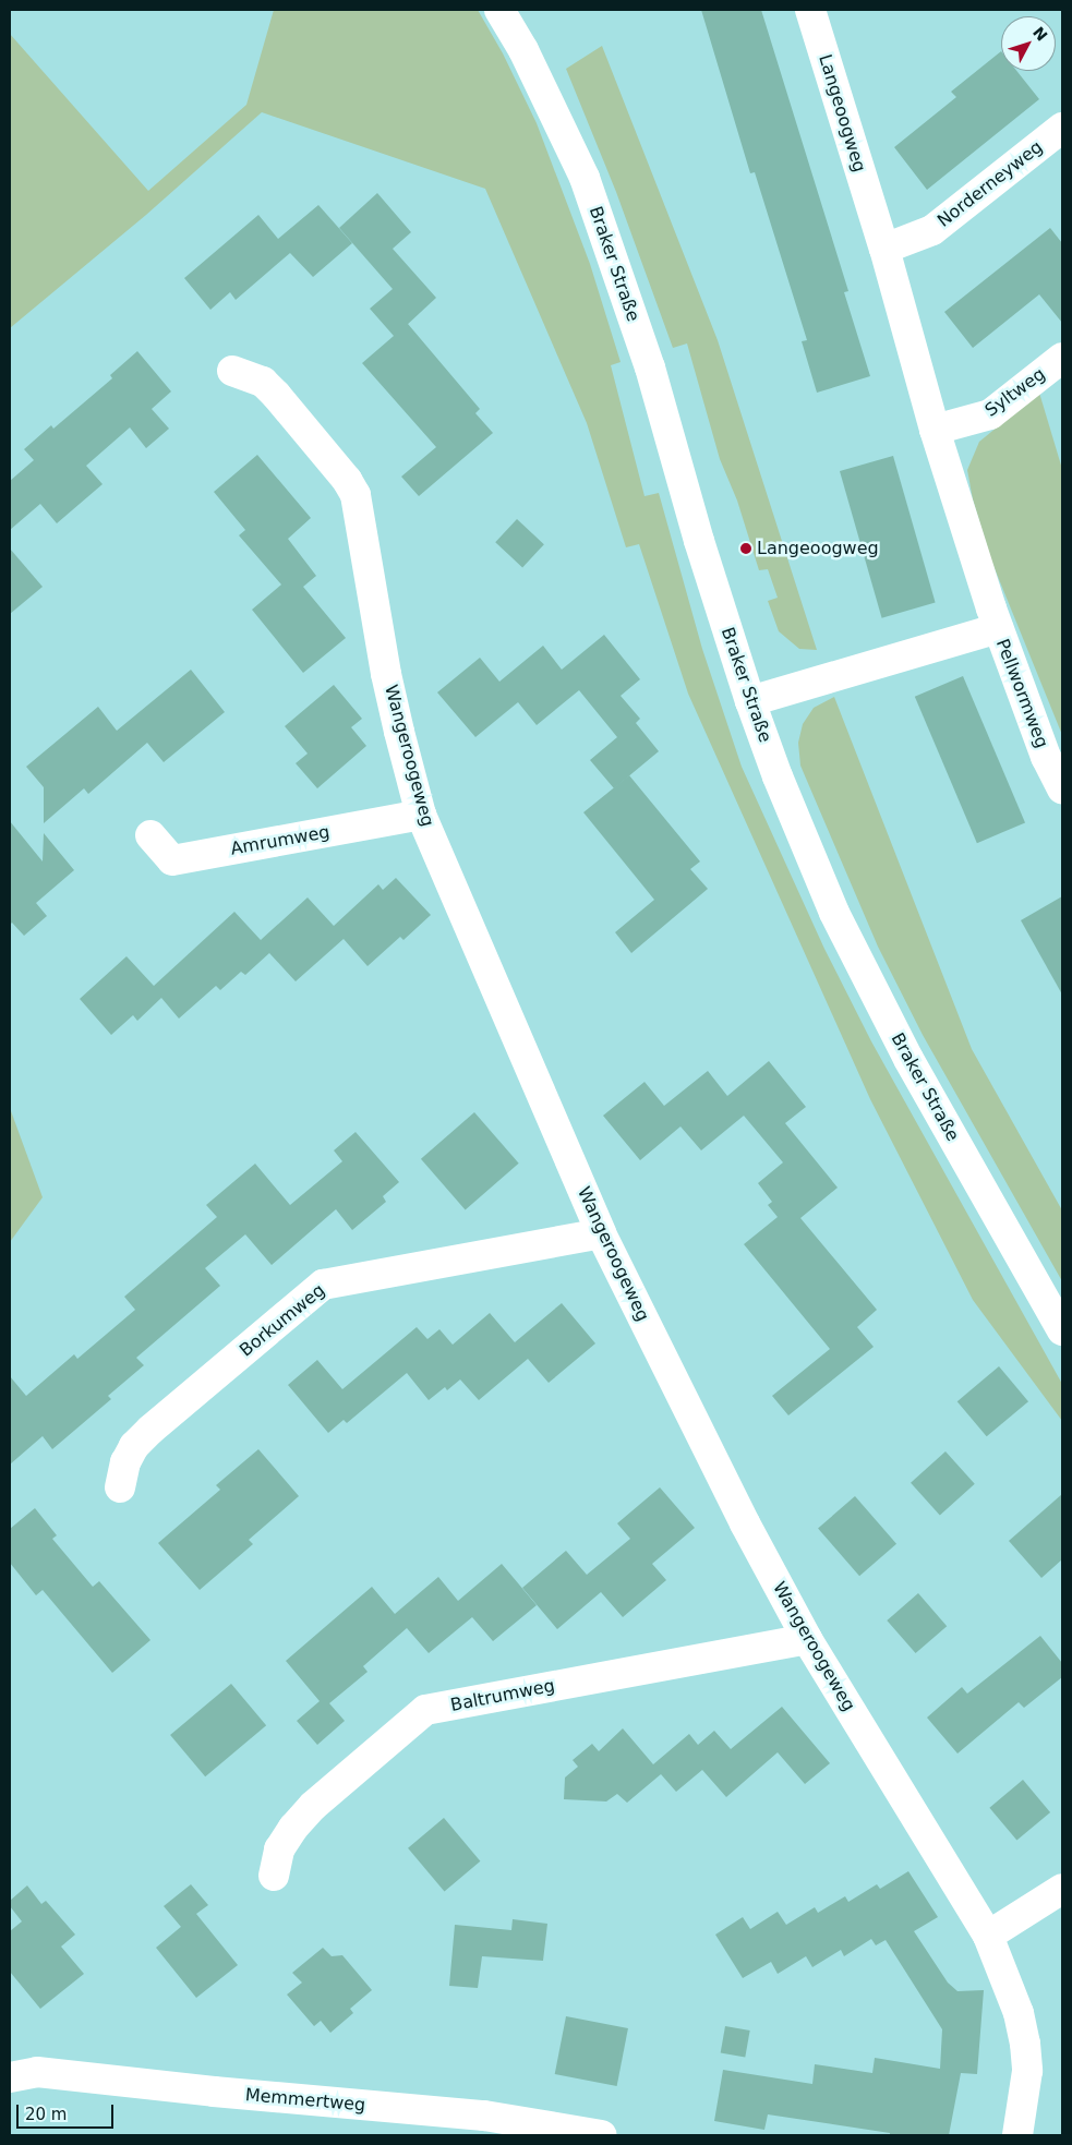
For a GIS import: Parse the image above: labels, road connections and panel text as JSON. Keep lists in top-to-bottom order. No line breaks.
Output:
{"streets":{"street":["Langeoogweg","Norderneyweg","Braker Straße","Syltweg","Pellwormweg","Wangeroogeweg","Amrumweg","Borkumweg","Baltrumweg","Memmertweg"]},"crossings":[["Langeoogweg","Norderneyweg"],["Langeoogweg","Syltweg"],["Langeoogweg","Pellwormweg"],["Wangeroogeweg","Amrumweg"],["Wangeroogeweg","Borkumweg"],["Wangeroogeweg","Baltrumweg"]],"places":["Langeoogweg"],"scale_bar":"20 m","north":"top right"}
